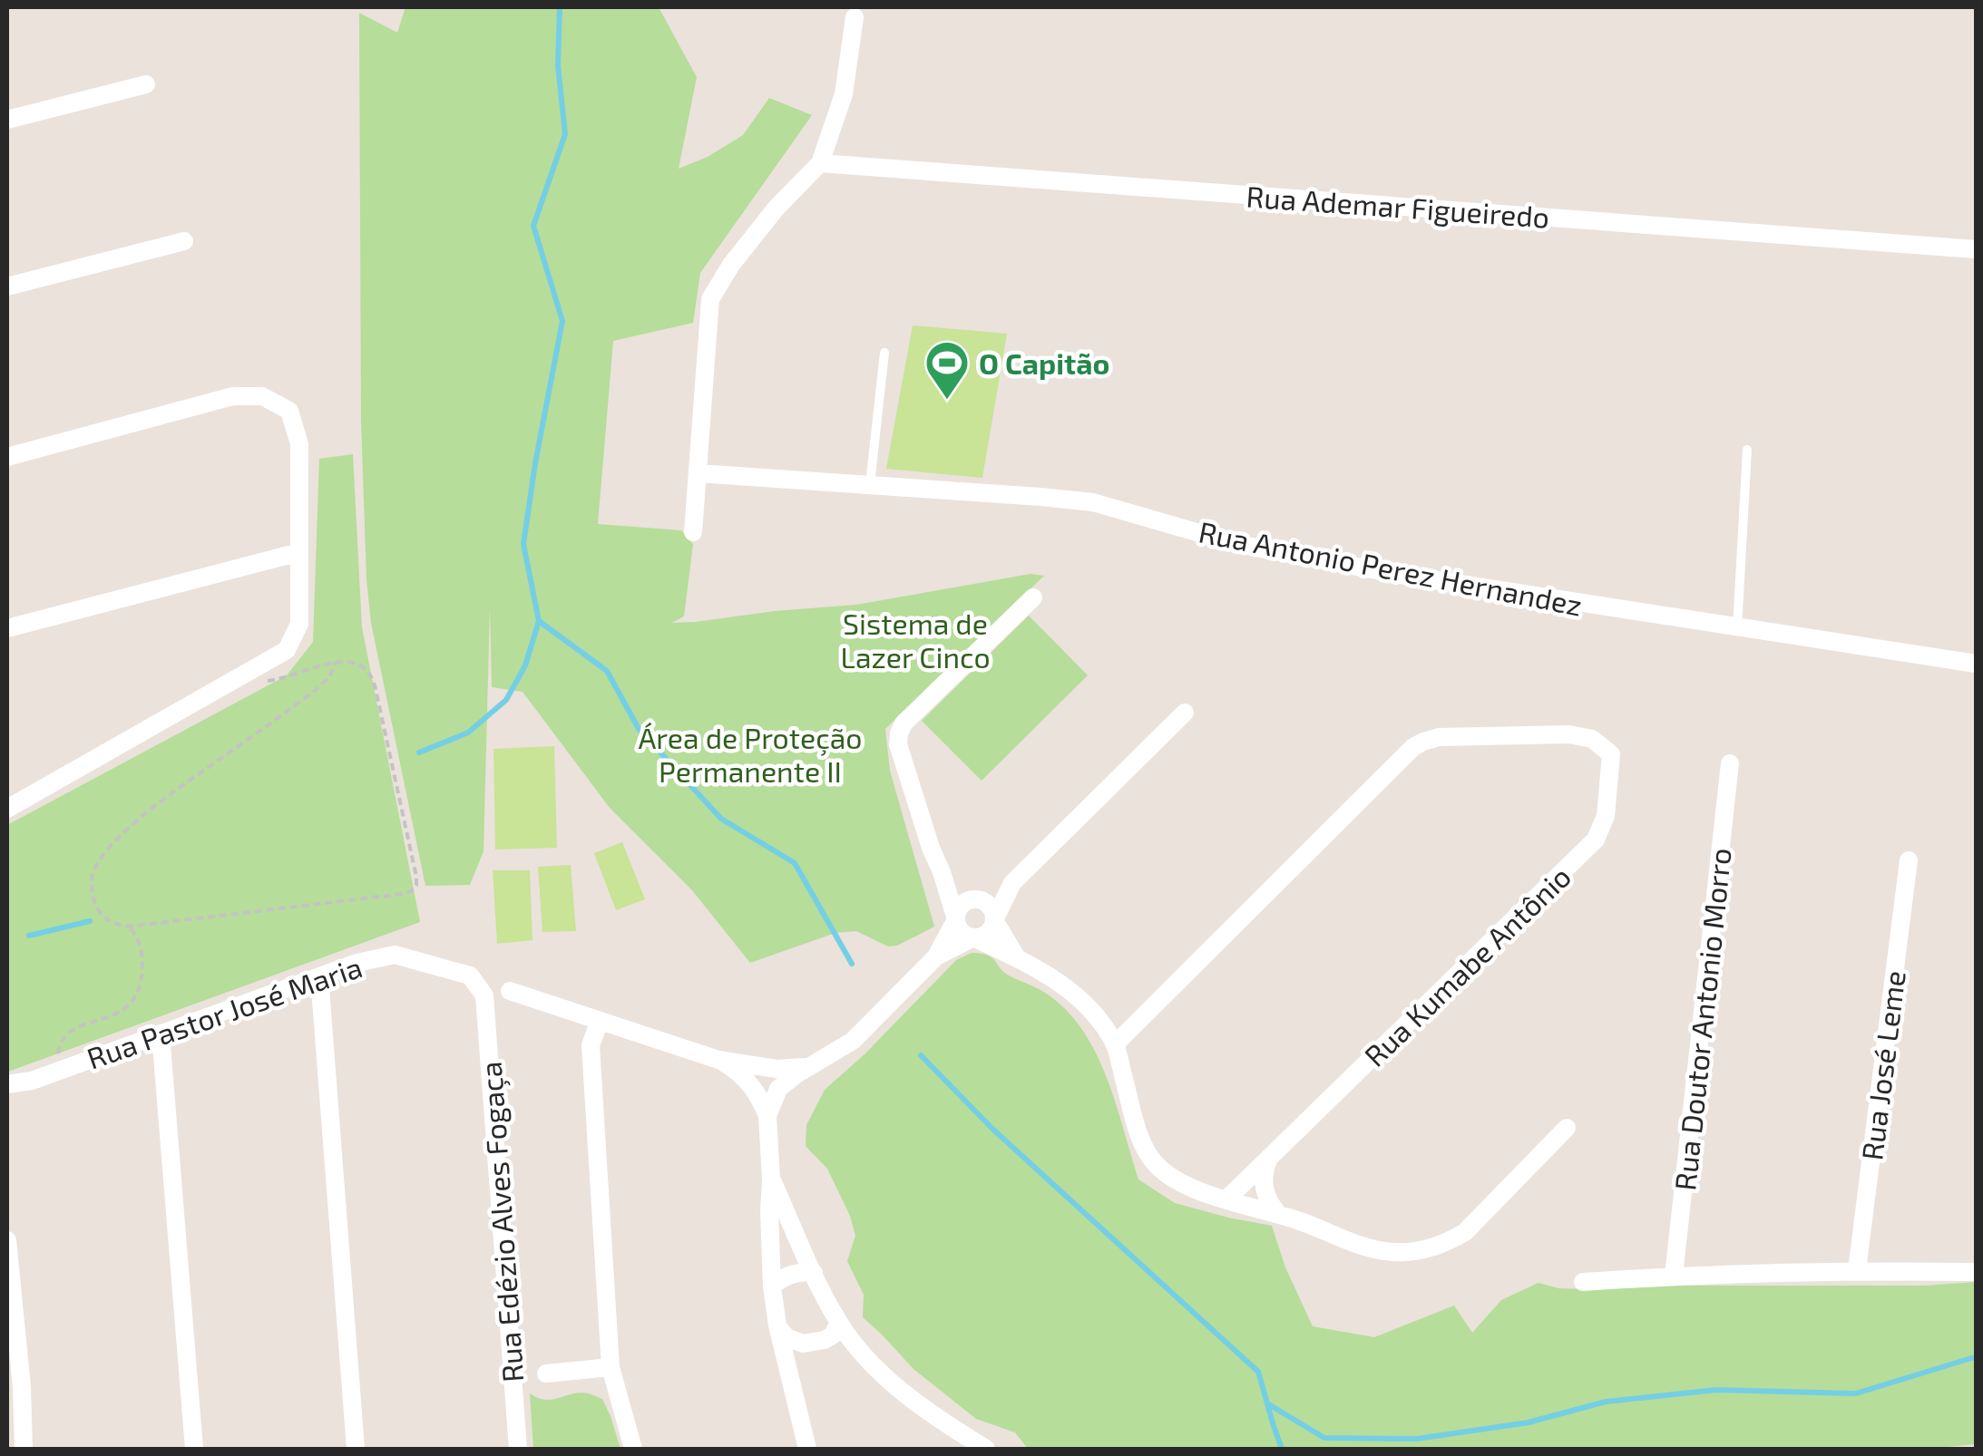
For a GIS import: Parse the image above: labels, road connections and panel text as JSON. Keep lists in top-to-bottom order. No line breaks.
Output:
{"streets":{"street":["Rua Ademar Figueiredo","Rua Antonio Perez Hernandez","Rua Kumabe Antônio","Rua Pastor José Maria","Rua Doutor Antonio Morro","Rua José Leme","Rua Edézio Alves Fogaça"]},"crossings":[["Rua Pastor José Maria","Rua Edézio Alves Fogaça"]],"parks":["Sistema de Lazer Cinco","Área de Proteção Permanente II"],"places":{"sports":["O Capitão"]}}
